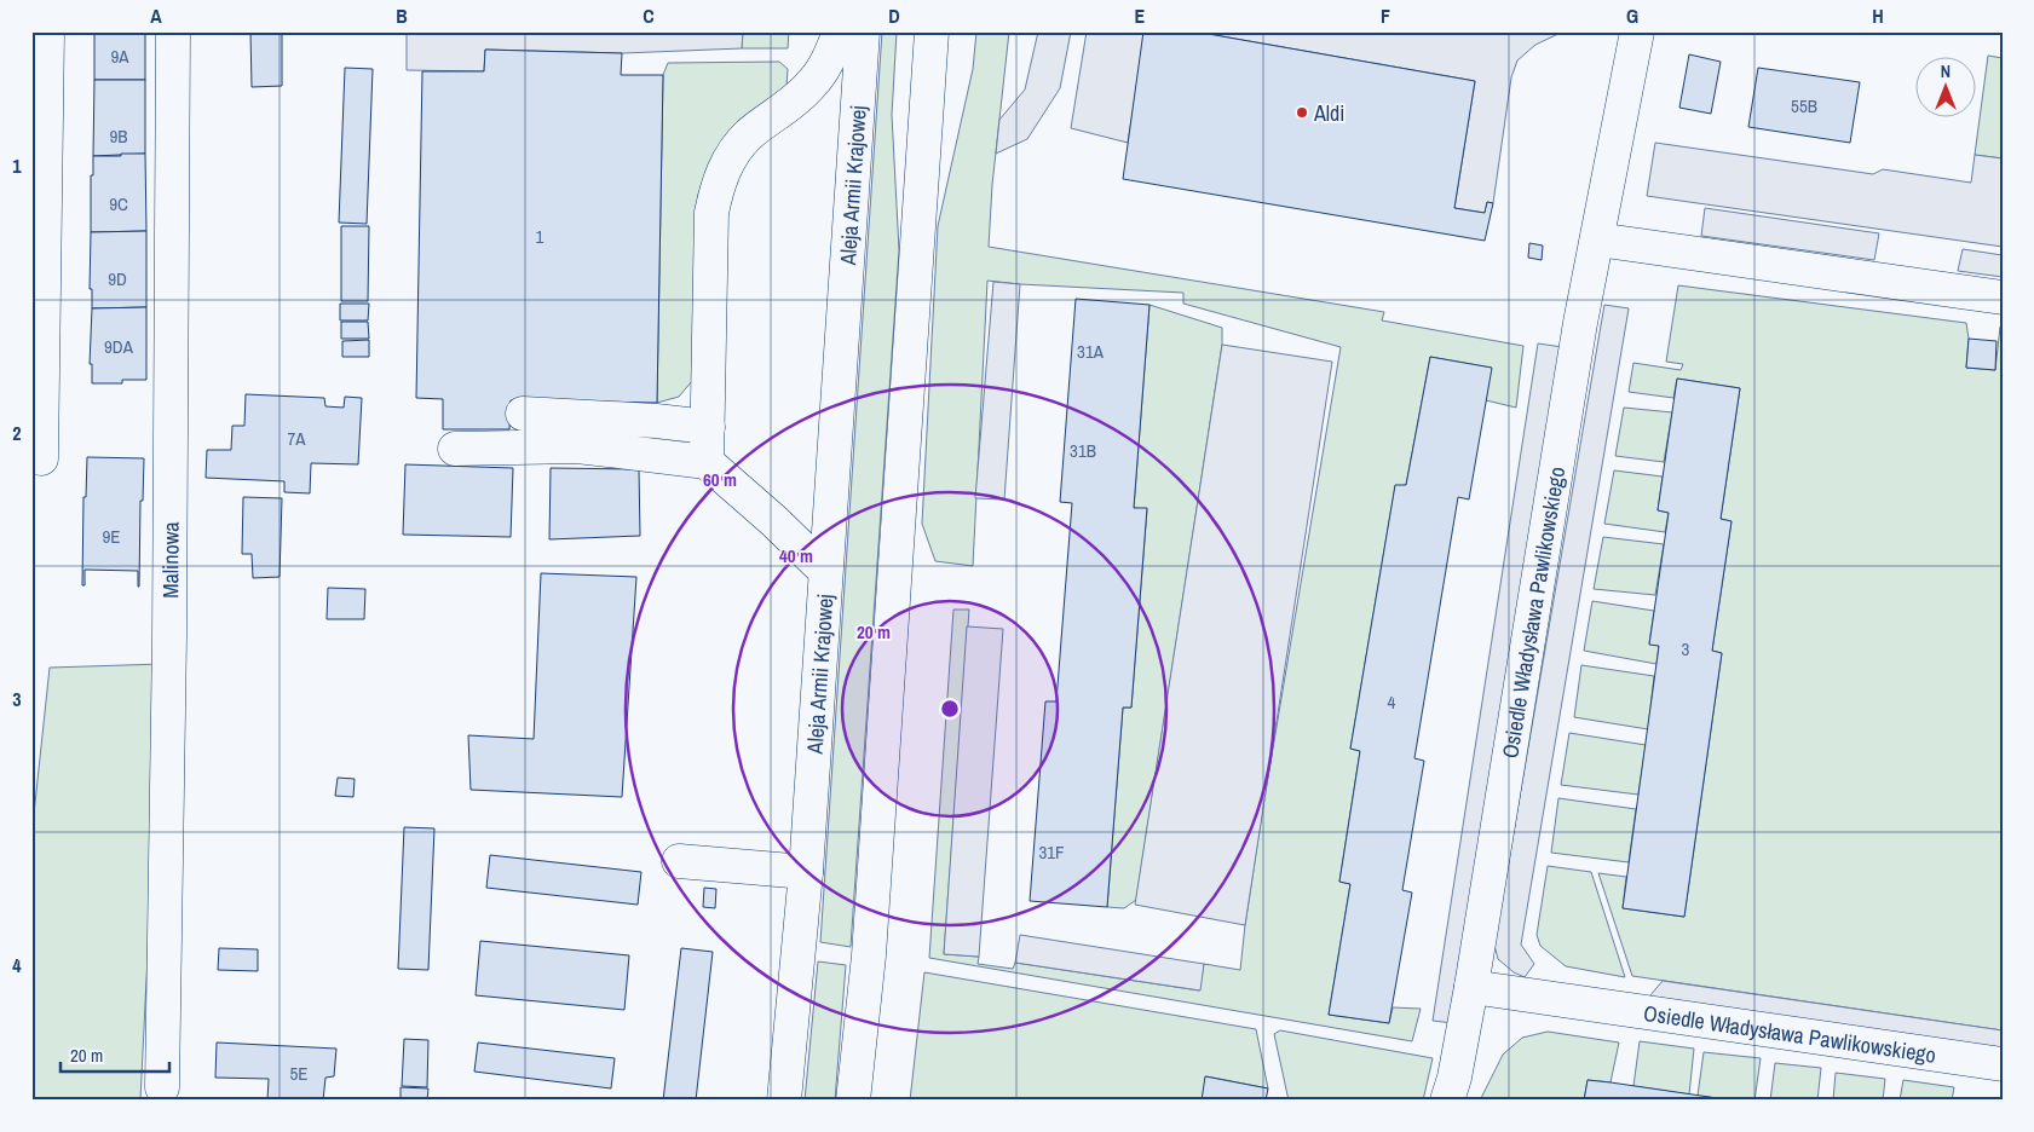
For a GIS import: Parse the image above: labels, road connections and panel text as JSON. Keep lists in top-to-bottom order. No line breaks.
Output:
{"streets":{"street":["Aleja Armii Krajowej","Malinowa","Osiedle Władysława Pawlikowskiego"]},"places":["Aldi"],"house_numbers":["9A","55B","9B","9C","1","9D","9DA","31A","7A","31B","9E","3","4","31F","5E"],"scale_bar":"20 m","north":"top","grid":{"columns":["A","B","C","D","E","F","G","H"],"rows":["1","2","3","4"]},"rings":["60 m","40 m","20 m"]}
